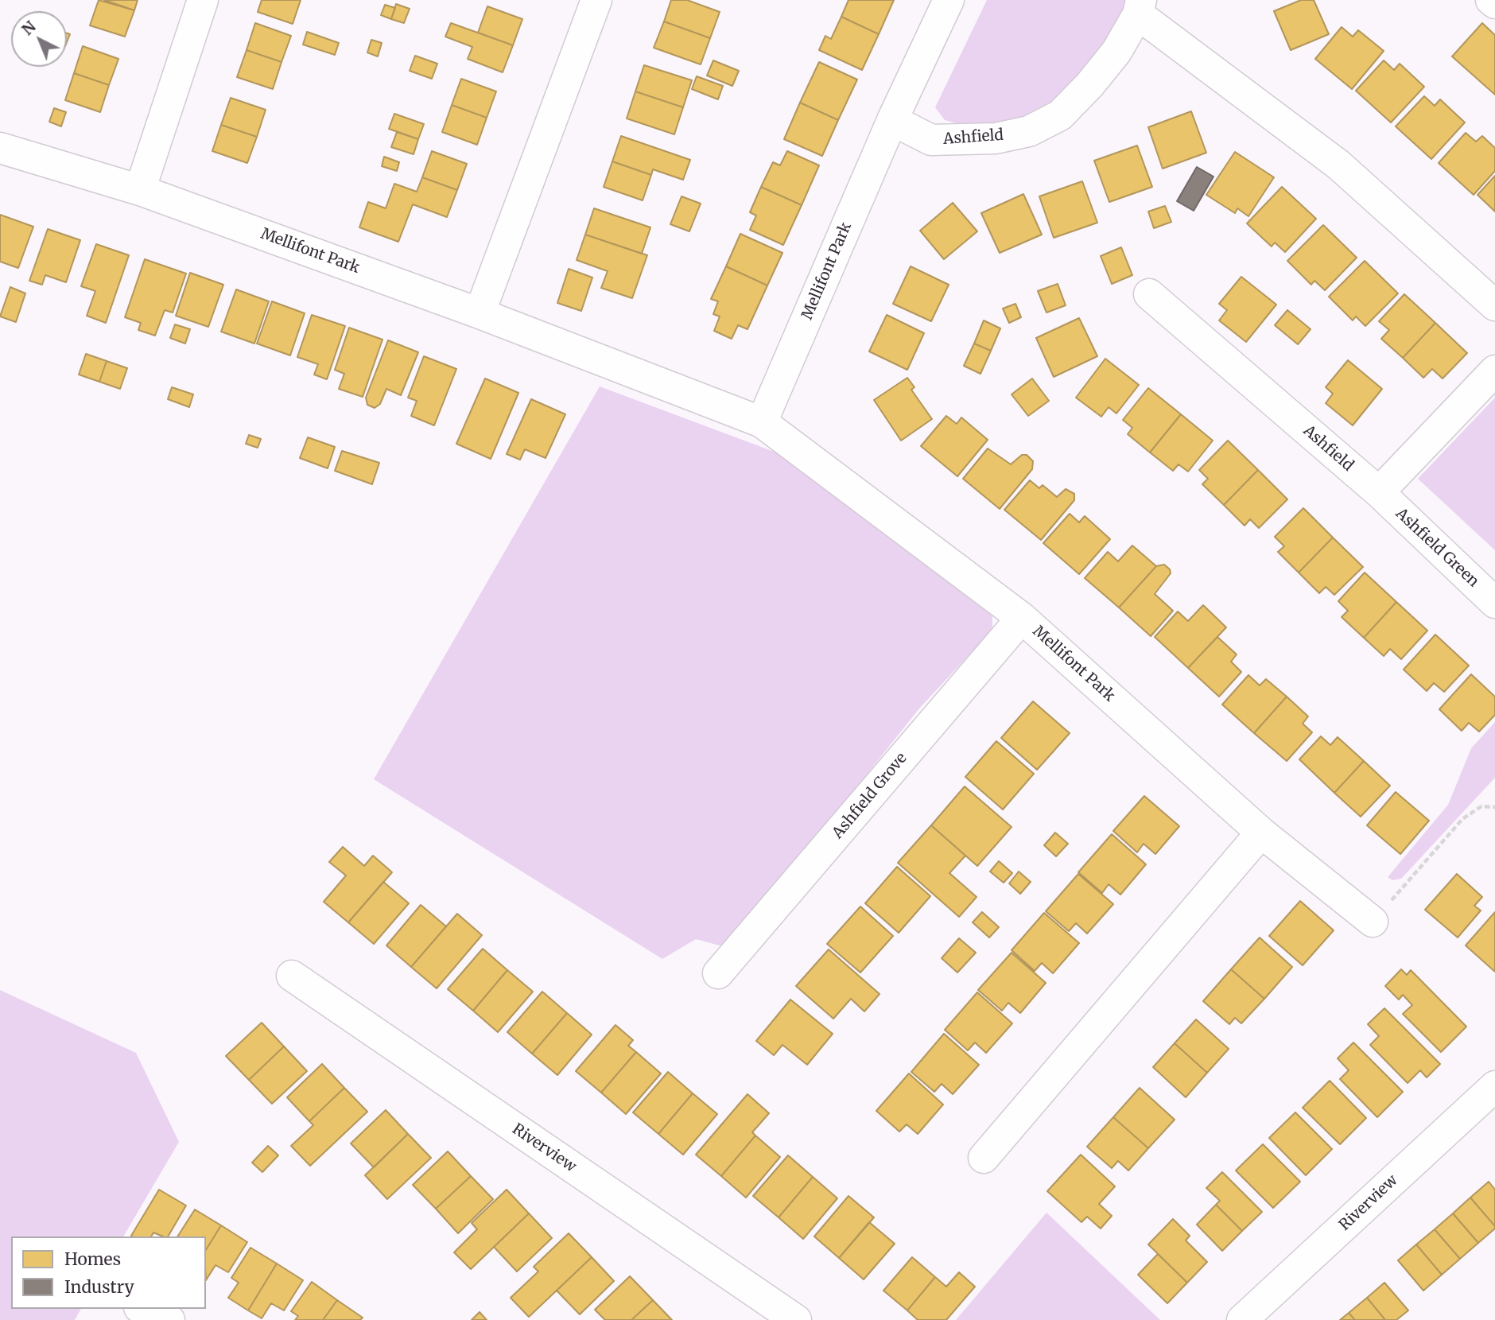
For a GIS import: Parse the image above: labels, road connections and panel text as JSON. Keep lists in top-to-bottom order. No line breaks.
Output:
{"streets":{"street":["Ashfield","Mellifont Park","Ashfield Green","Ashfield Grove","Riverview"]},"crossings":[["Ashfield","Mellifont Park"],["Ashfield","Ashfield Green"],["Mellifont Park","Ashfield Grove"]],"legend":["Homes","Industry"],"north":"top left"}
